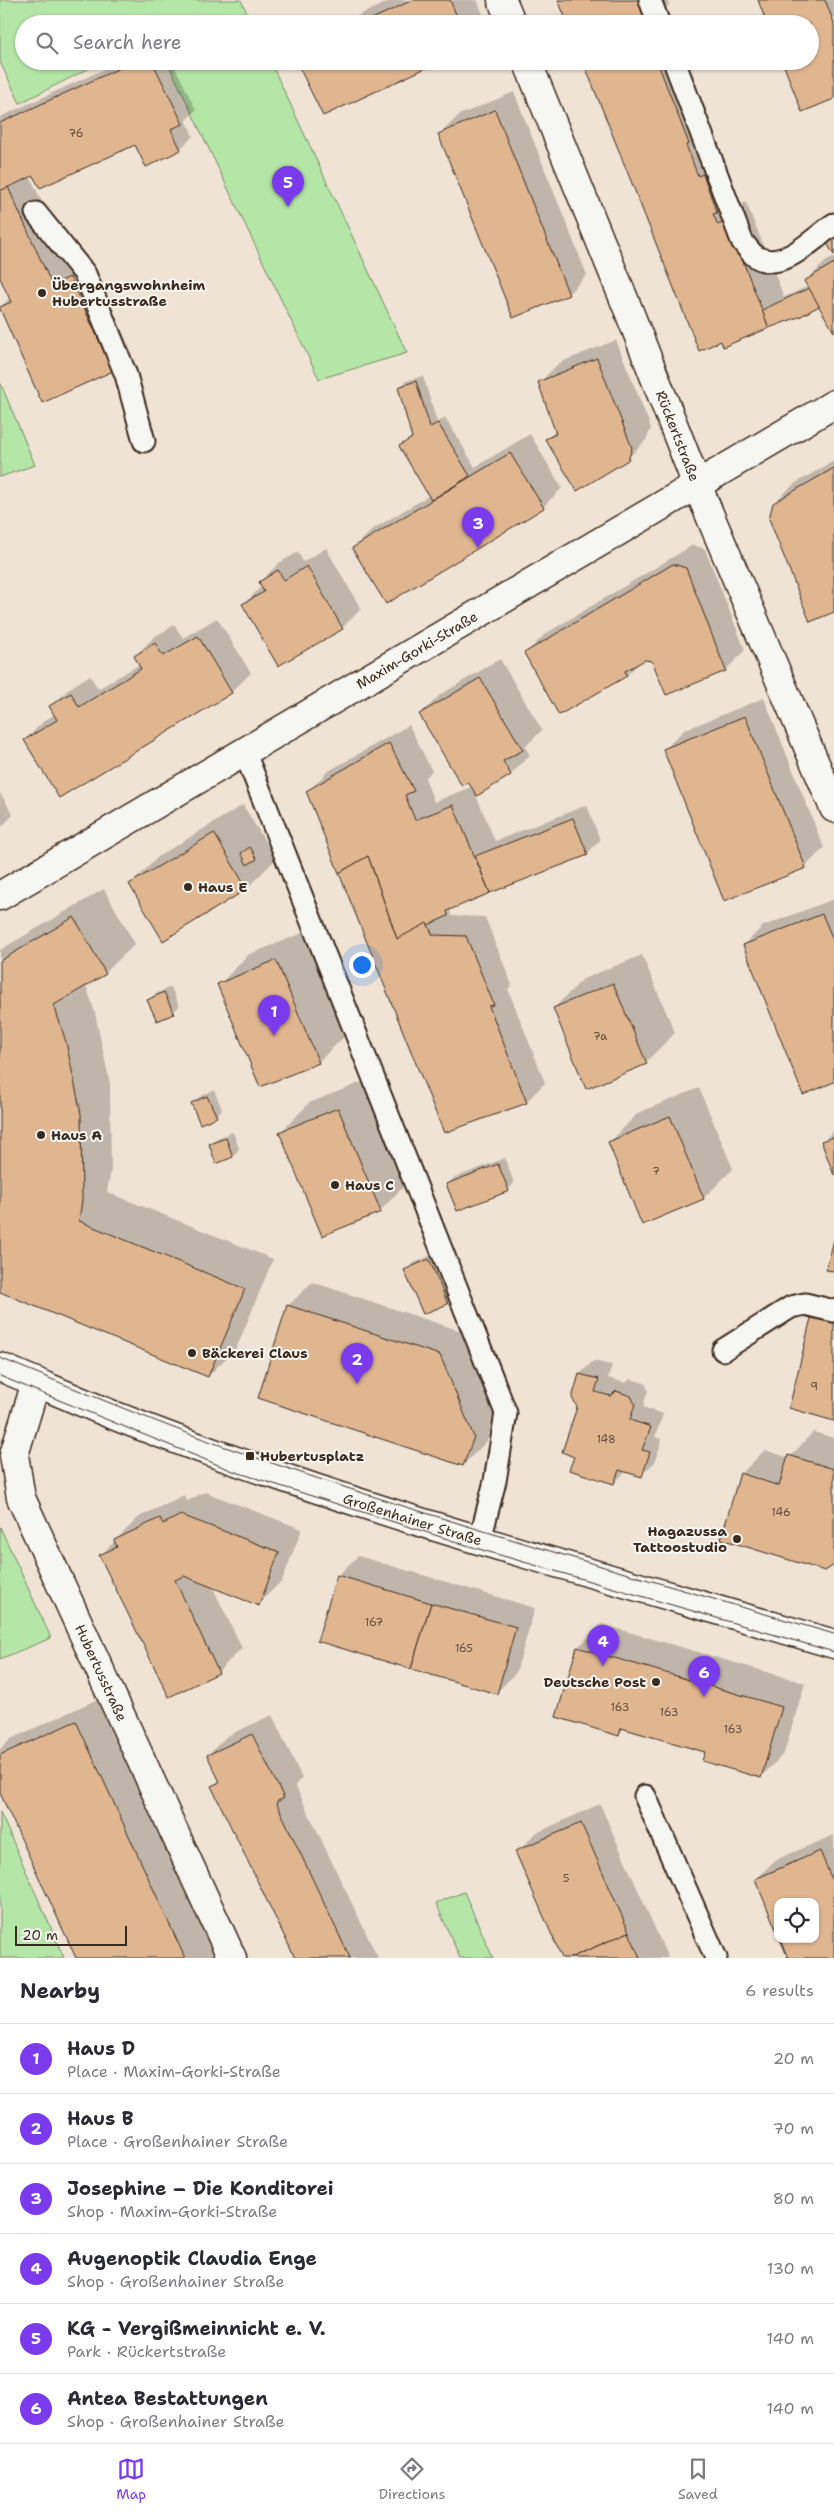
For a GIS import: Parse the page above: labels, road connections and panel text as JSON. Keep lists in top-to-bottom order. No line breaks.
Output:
{"streets":{"street":["Rückertstraße","Maxim-Gorki-Straße","Großenhainer Straße","Hubertusstraße"]},"crossings":[["Rückertstraße","Maxim-Gorki-Straße"],["Großenhainer Straße","Hubertusstraße"]],"places":{"other":["Übergangswohnheim Hubertusstraße","Haus E","Haus A","Haus C","Bäckerei Claus","Hagazussa Tattoostudio","Deutsche Post"],"transit":["Hubertusplatz"]},"house_numbers":["76","7a","7","9","148","146","167","165","163","163","163","5"],"scale_bar":"20 m","page":{"search":"Search here","pins":["5","3","1","2","4","6"],"scale":"20 m","heading":["Nearby","6 results"],"list":[{"mark":"1","name":"Haus D","note":"Place · Maxim-Gorki-Straße","value":"20 m"},{"mark":"2","name":"Haus B","note":"Place · Großenhainer Straße","value":"70 m"},{"mark":"3","name":"Josephine – Die Konditorei","note":"Shop · Maxim-Gorki-Straße","value":"80 m"},{"mark":"4","name":"Augenoptik Claudia Enge","note":"Shop · Großenhainer Straße","value":"130 m"},{"mark":"5","name":"KG - Vergißmeinnicht e. V.","note":"Park · Rückertstraße","value":"140 m"},{"mark":"6","name":"Antea Bestattungen","note":"Shop · Großenhainer Straße","value":"140 m"}],"nav":["Map","Directions","Saved"]}}
